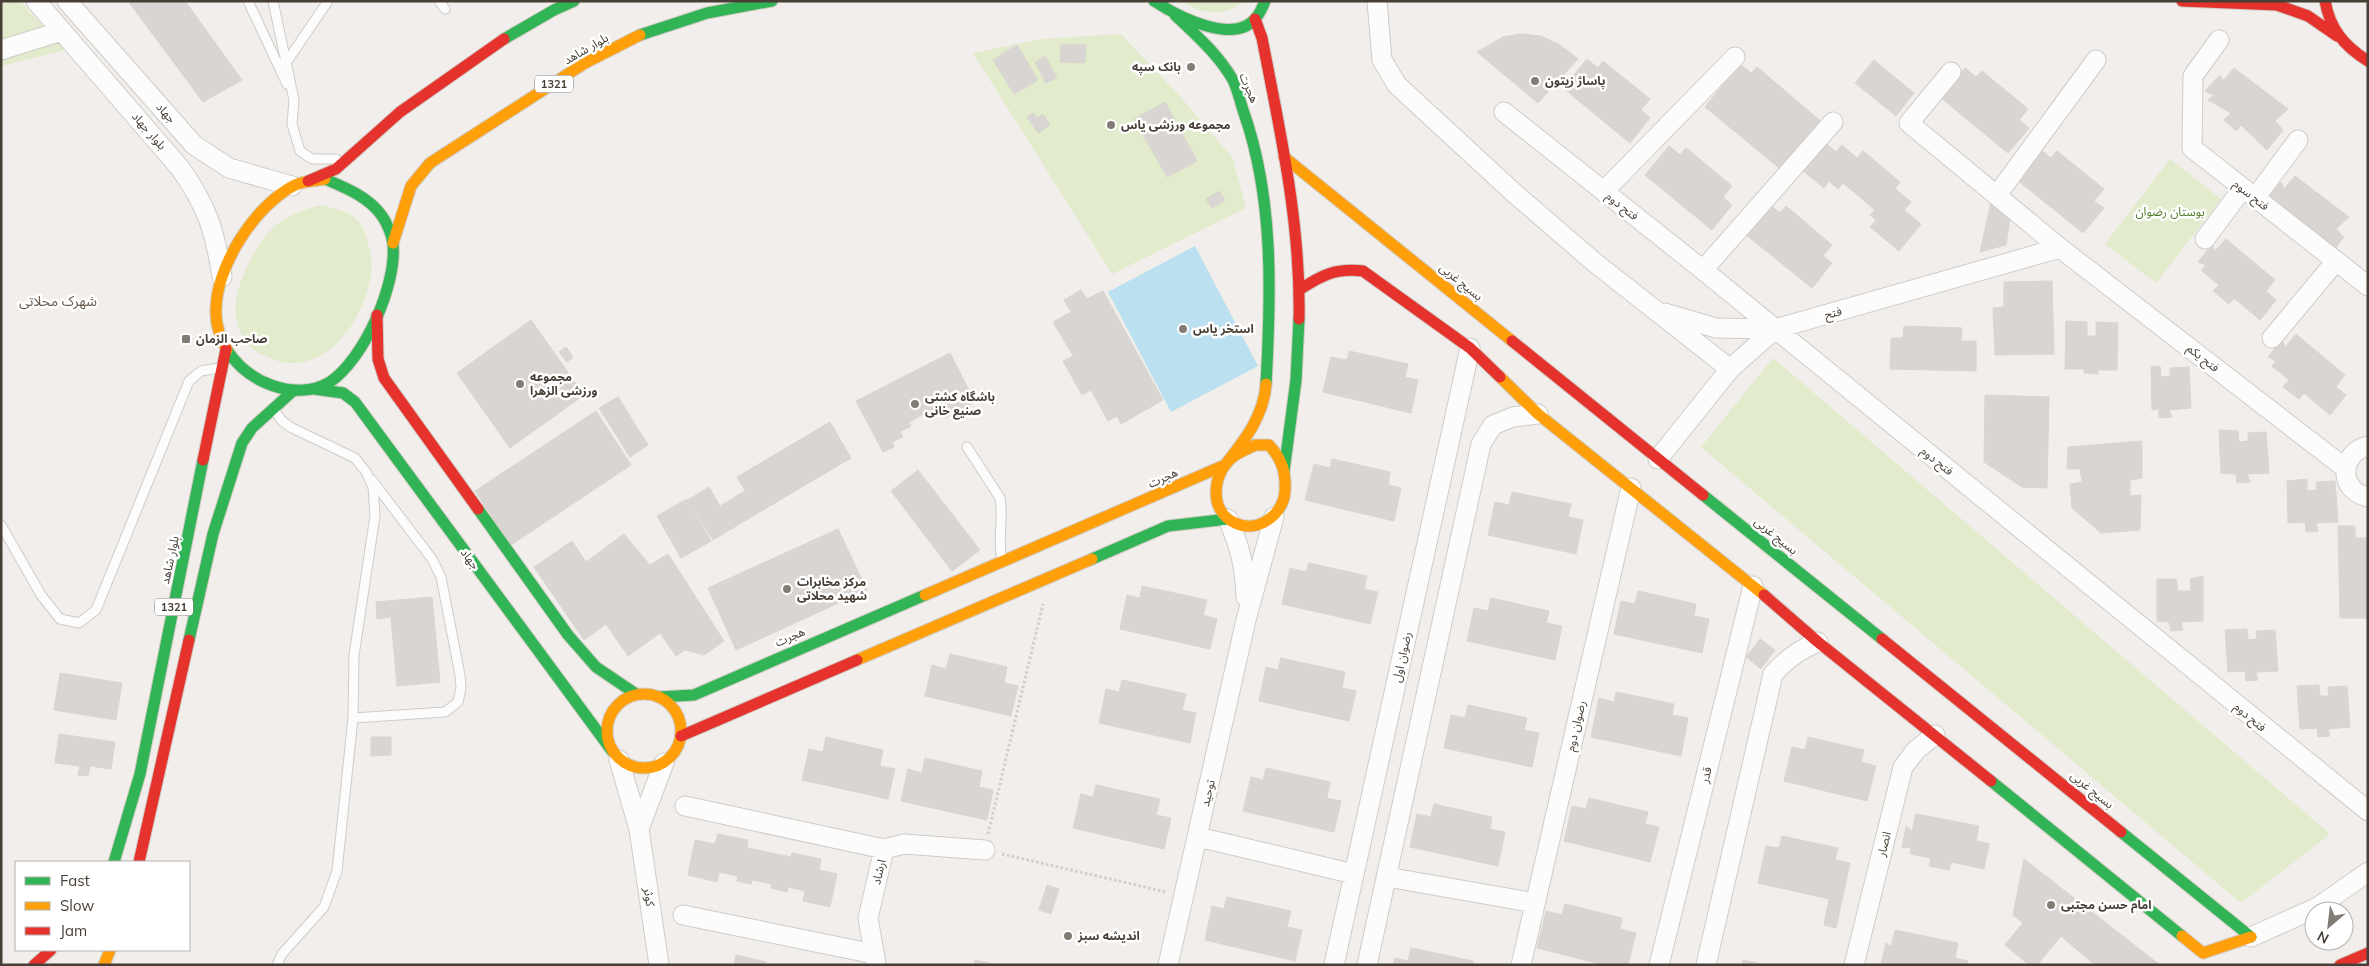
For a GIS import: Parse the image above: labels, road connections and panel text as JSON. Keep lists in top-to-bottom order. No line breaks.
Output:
{"streets":{"main road":["بلوار شاهد","1321","هجرت","جهاد","بسیج غربی"],"street":["بلوار جهاد","فتح سوم","فتح دوم","فتح","فتح یکم","رضوان اول","رضوان دوم","قدر","توحید","انصار","ارشاد","کوثر"]},"crossings":[["بلوار شاهد","جهاد"],["1321","جهاد"],["هجرت","جهاد"],["هجرت","بسیج غربی"],["هجرت","کوثر"],["جهاد","کوثر"],["فتح دوم","فتح"],["بسیج غربی","فتح"],["فتح","فتح یکم"]],"districts":["شهرک محلاتی"],"parks":["بوستان رضوان"],"places":{"other":["بانک سپه","پاساژ زیتون","مجموعه ورزشی یاس","استخر یاس","مجموعه ورزشی الزهرا","باشگاه کشتی صنیع خانی","مرکز مخابرات شهید محلاتی","امام حسن مجتبی","اندیشه سبز"],"transit":["صاحب الزمان"]},"legend":["Fast","Slow","Jam"],"north":"bottom left"}
